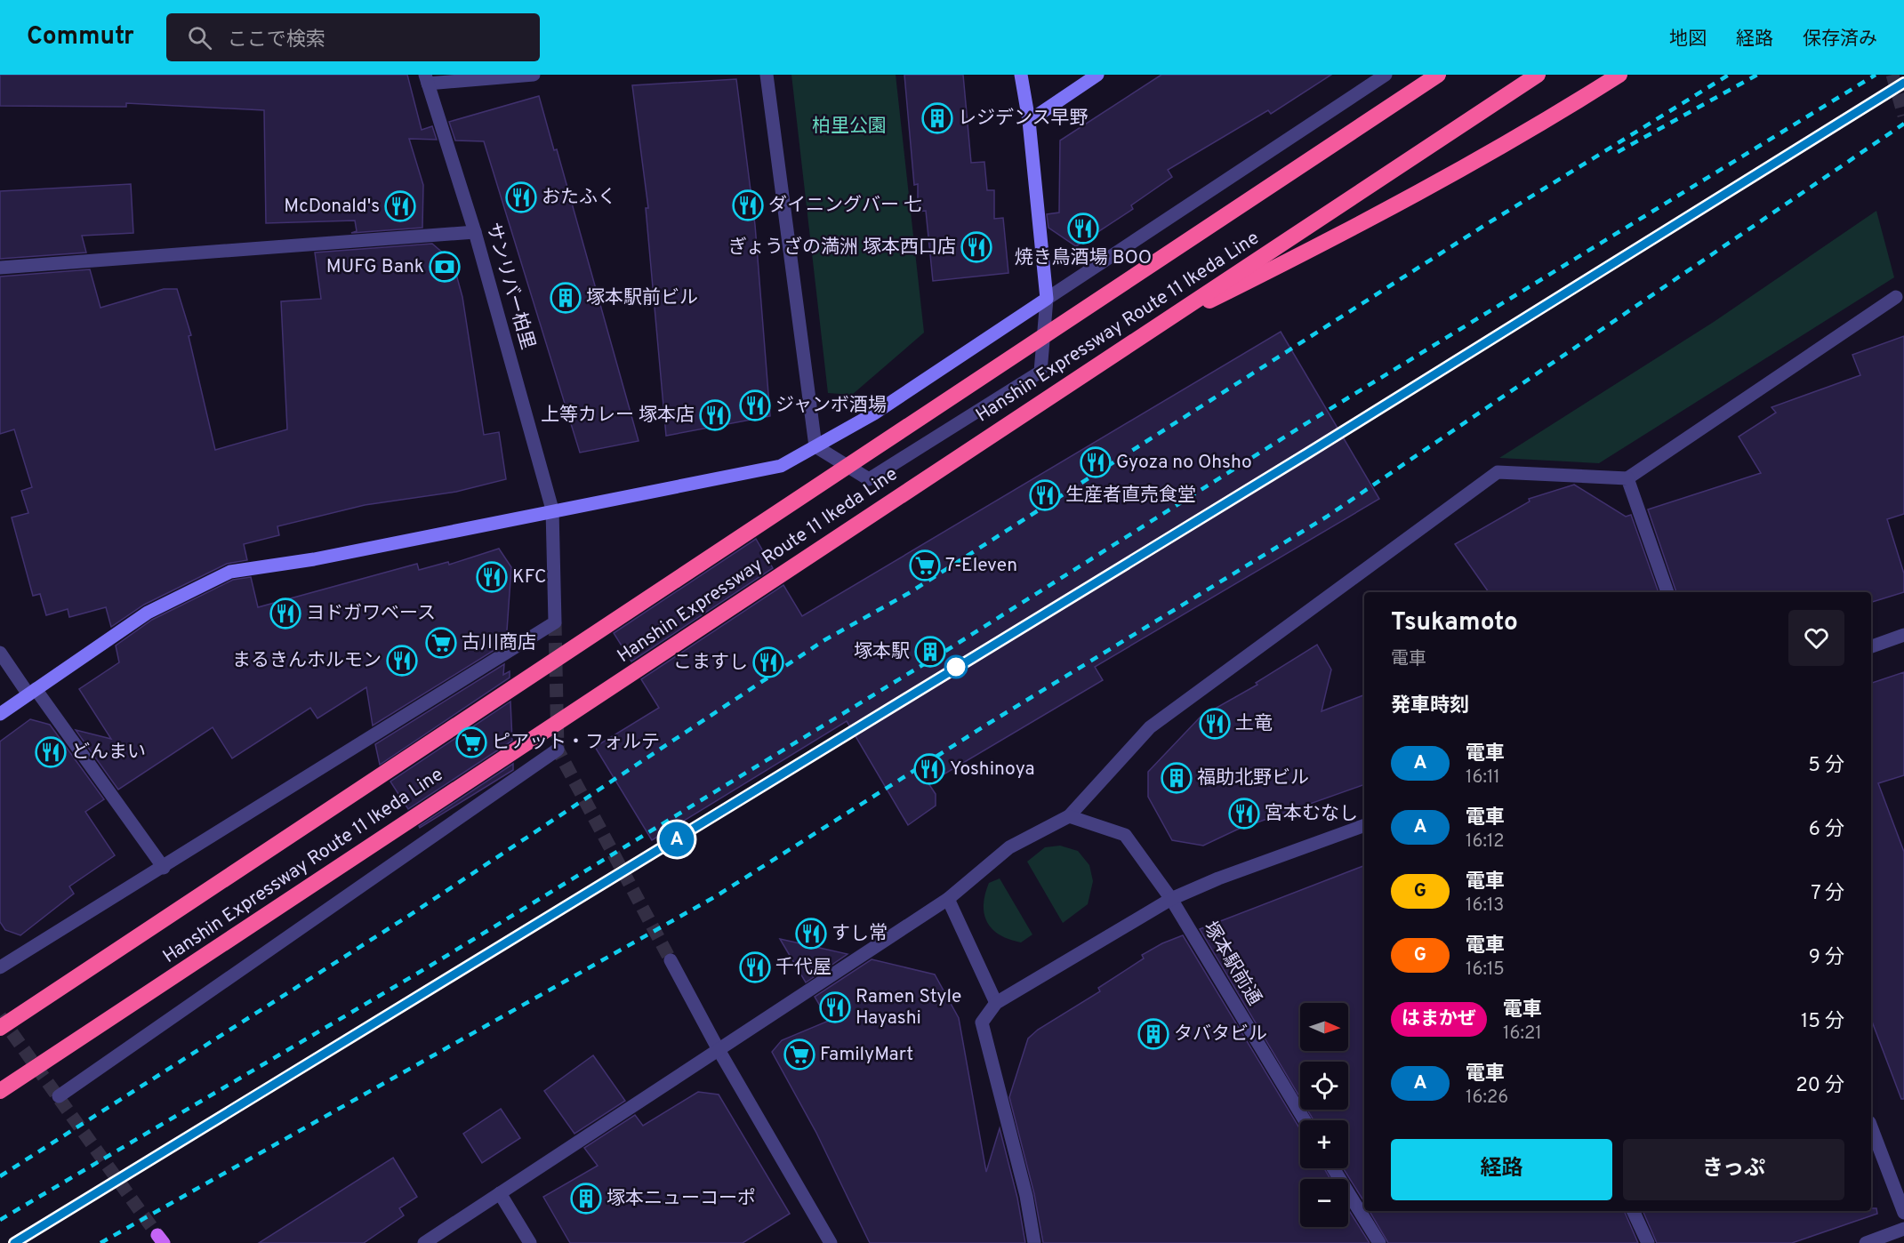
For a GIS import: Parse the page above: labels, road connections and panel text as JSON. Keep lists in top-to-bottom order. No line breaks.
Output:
{"streets":{"highway":["Hanshin Expressway Route 11 Ikeda Line"],"street":["サンリバー柏里","塚本駅前通"]},"parks":["柏里公園"],"places":{"building":["レジデンス早野","塚本駅前ビル","塚本駅","福助北野ビル","タバタビル","塚本ニューコーポ"],"restaurant":["おたふく","ダイニングバー 七","McDonald's","焼き鳥酒場 BOO","ぎょうざの満洲 塚本西口店","ジャンボ酒場","上等カレー 塚本店","Gyoza no Ohsho","生産者直売食堂","KFC","ヨドガワベース","まるきんホルモン","こますし","土竜","どんまい","Yoshinoya","宮本むなし","すし常","千代屋","Ramen Style Hayashi"],"bank":["MUFG Bank"],"supermarket":["7-Eleven","古川商店","ピアット・フォルテ","FamilyMart"]},"north":"right","page":{"header":"Commutr","search":"ここで検索","nav":["地図","経路","保存済み"],"on_map":"A","heading":[["Tsukamoto","電車"],"発車時刻"],"list":[{"mark":"A","name":"電車","note":"16:11","value":"5 分"},{"mark":"A","name":"電車","note":"16:12","value":"6 分"},{"mark":"G","name":"電車","note":"16:13","value":"7 分"},{"mark":"G","name":"電車","note":"16:15","value":"9 分"},{"mark":"はまかぜ","name":"電車","note":"16:21","value":"15 分"},{"mark":"A","name":"電車","note":"16:26","value":"20 分"}],"map_buttons":["+","−"],"buttons":["経路","きっぷ"]}}
